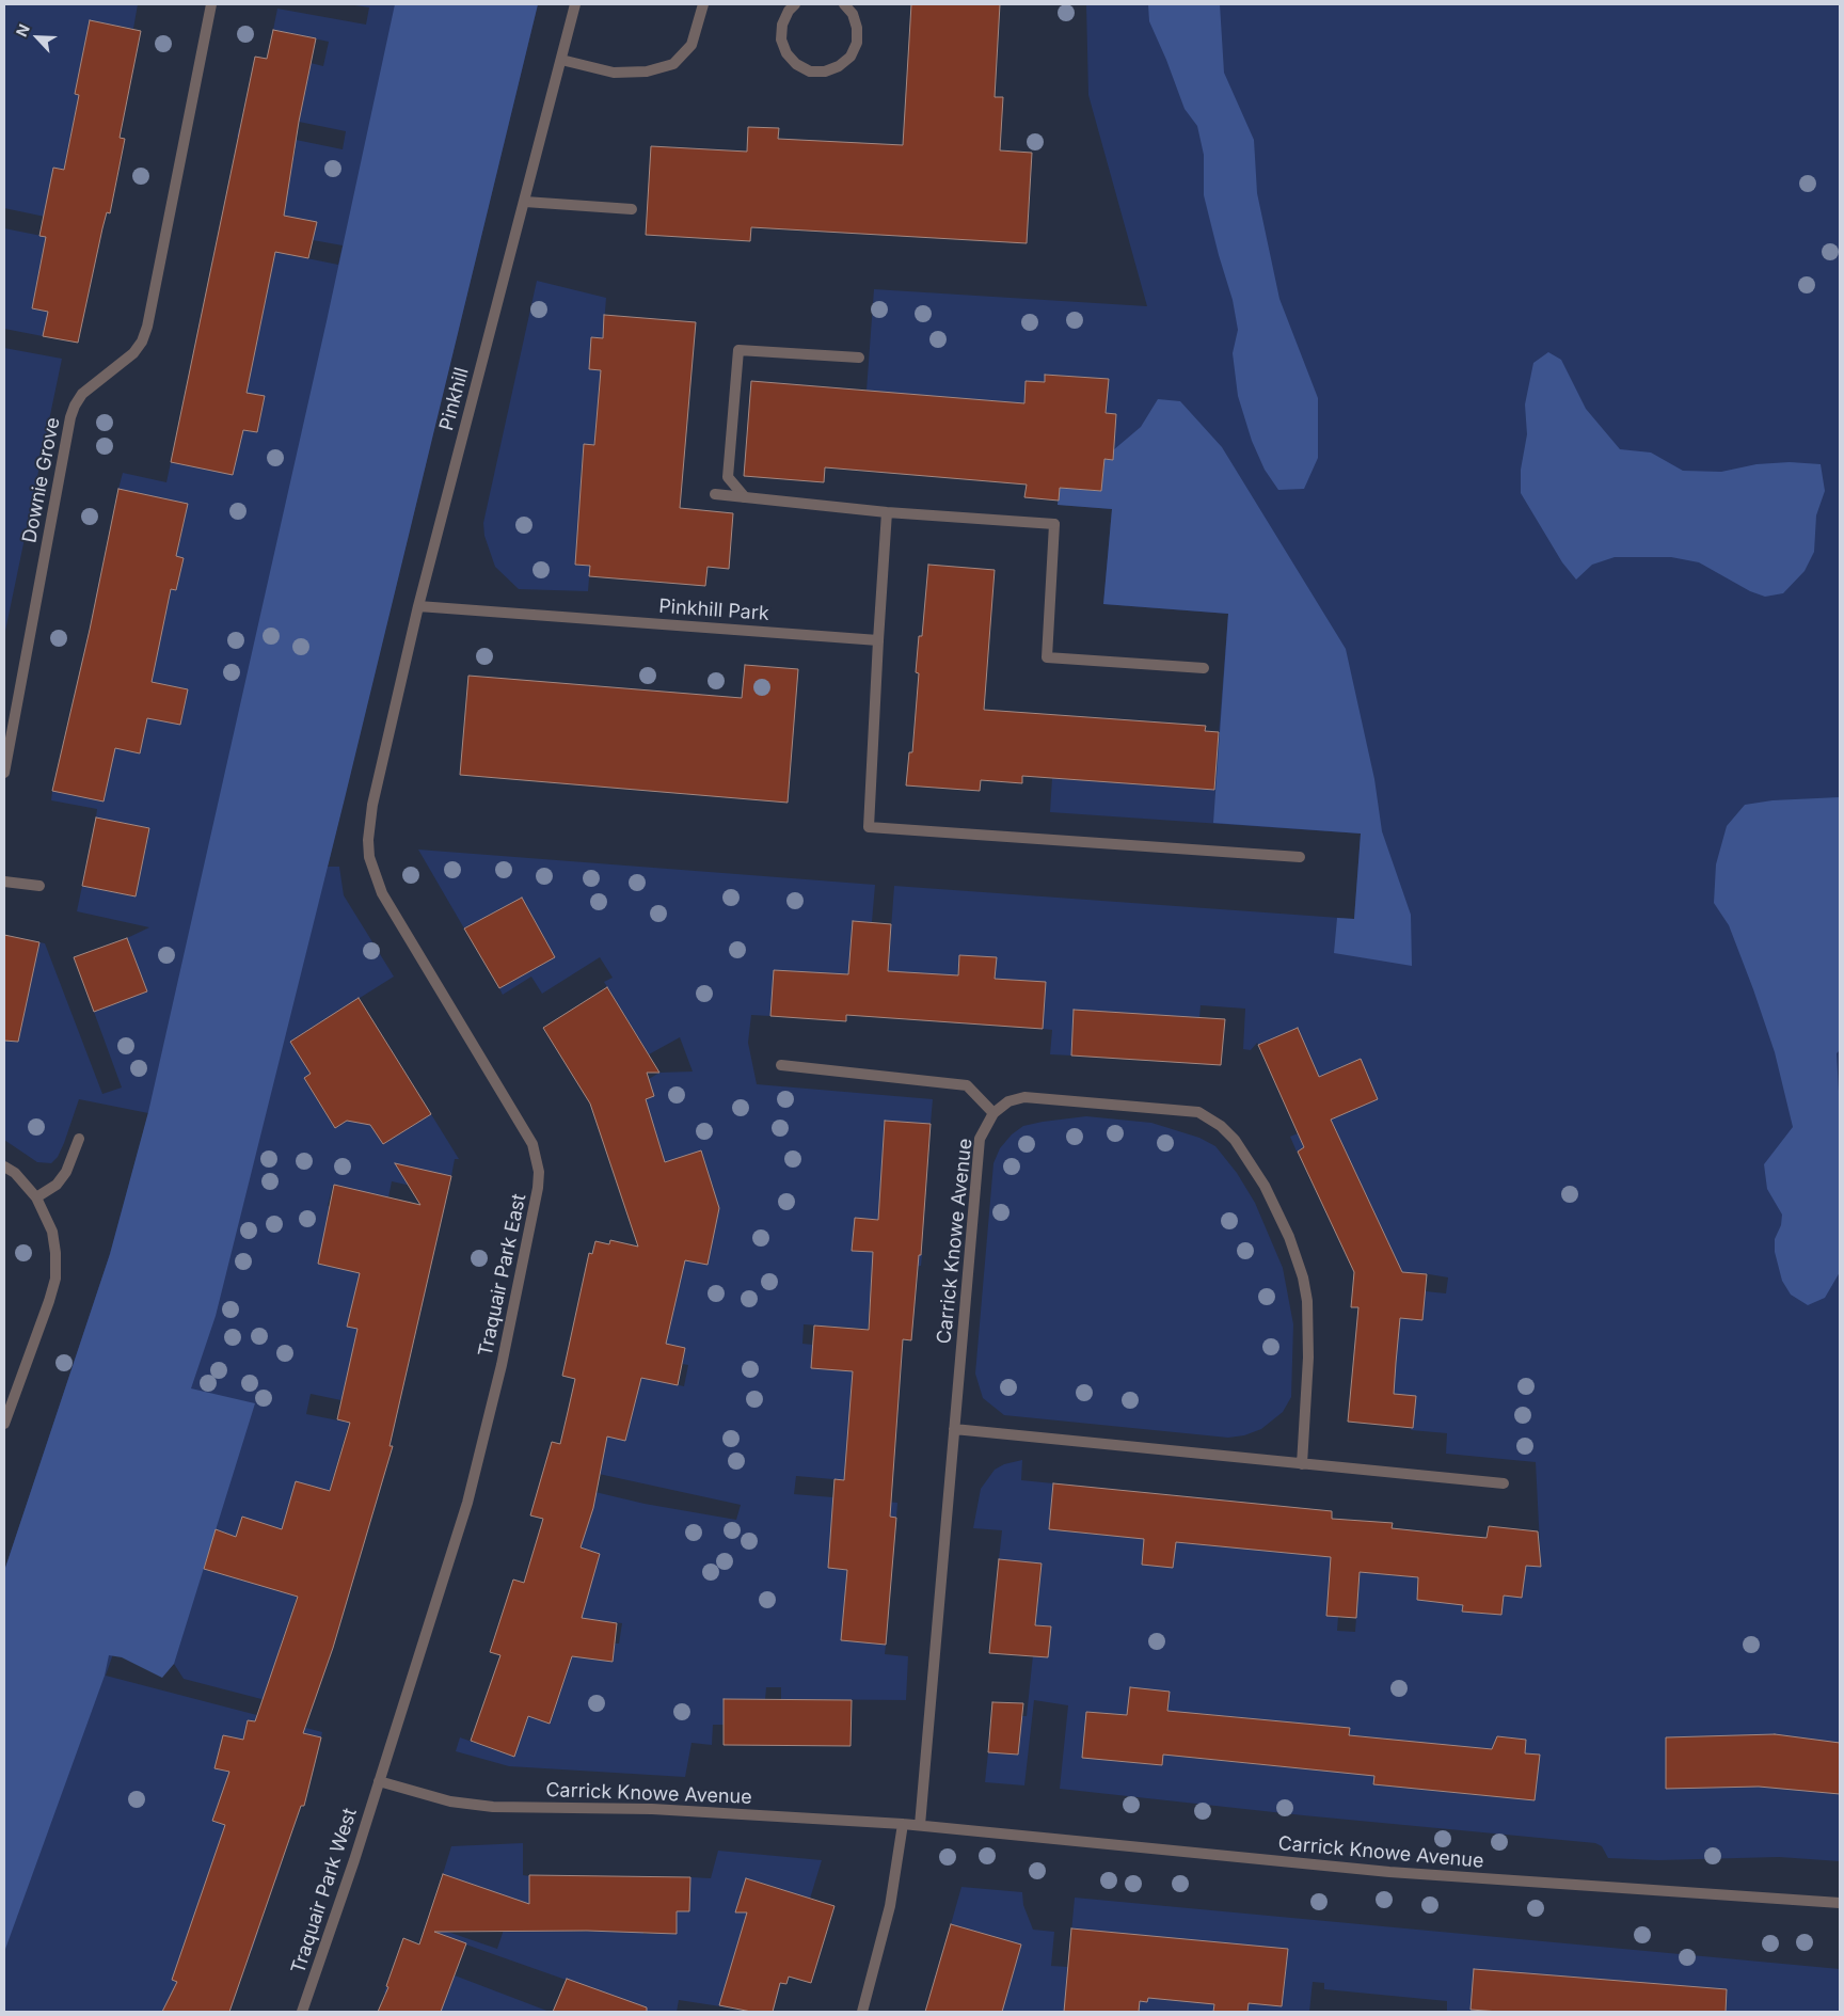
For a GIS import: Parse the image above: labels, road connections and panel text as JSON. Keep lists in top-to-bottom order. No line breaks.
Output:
{"streets":{"street":["Pinkhill","Downie Grove","Pinkhill Park","Carrick Knowe Avenue","Traquair Park East","Traquair Park West"]},"crossings":[["Pinkhill","Pinkhill Park"],["Pinkhill","Traquair Park East"],["Carrick Knowe Avenue","Traquair Park East"],["Carrick Knowe Avenue","Traquair Park West"],["Traquair Park East","Traquair Park West"]],"north":"top left"}
